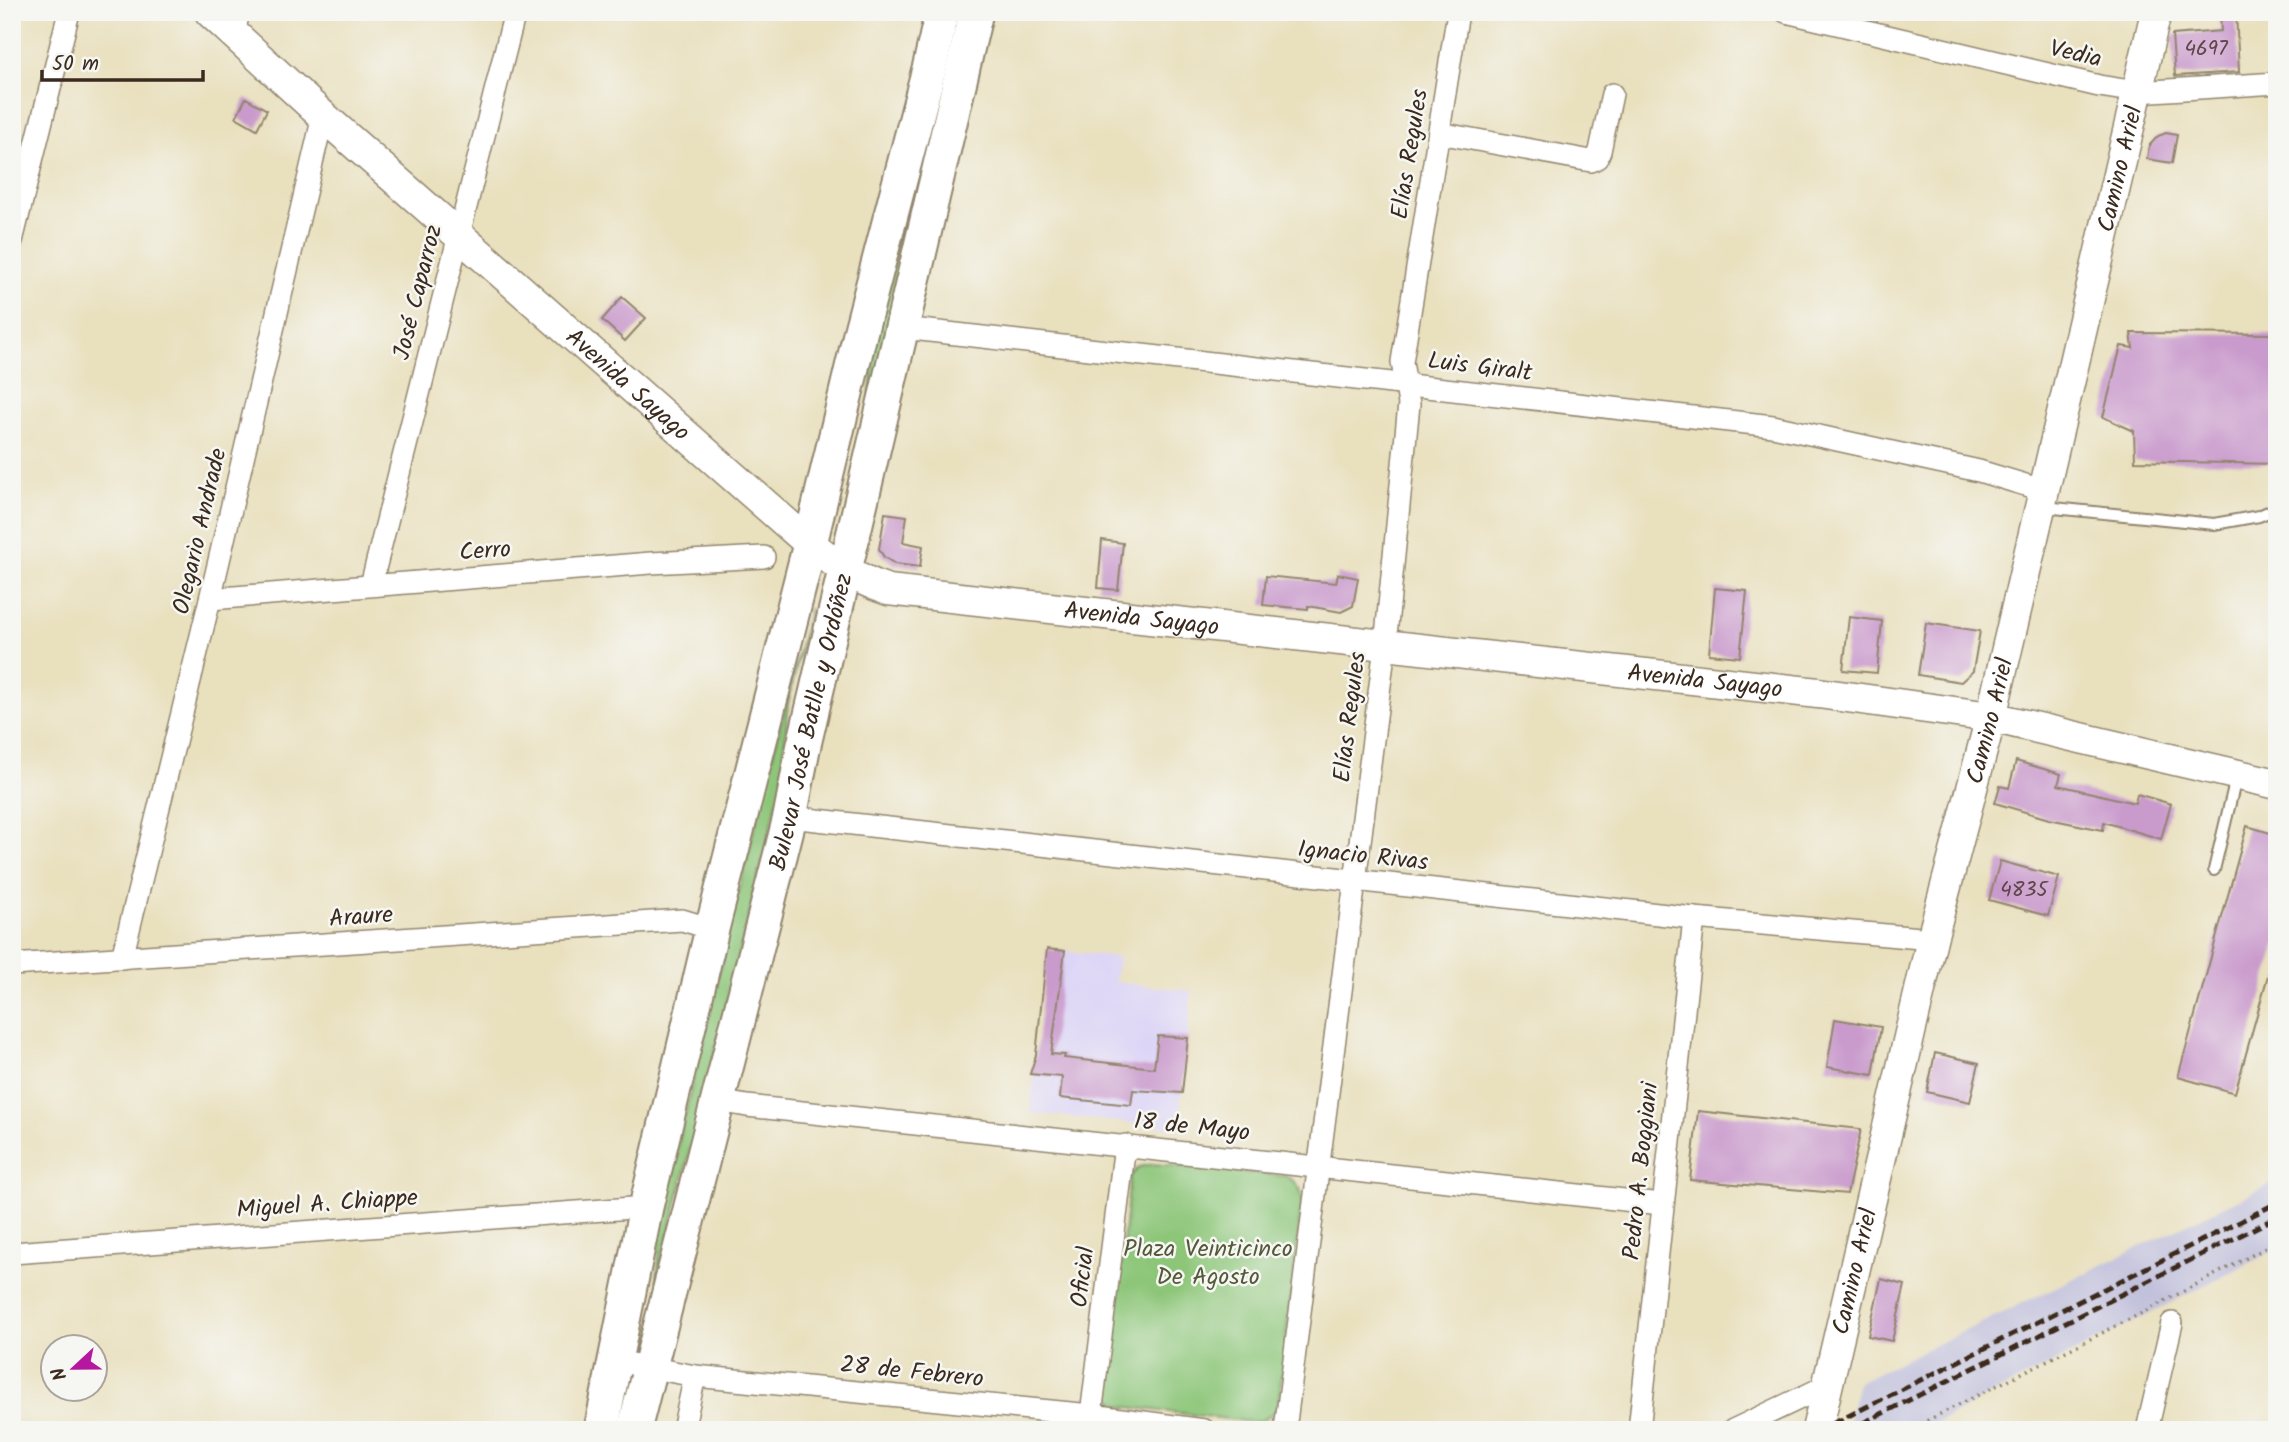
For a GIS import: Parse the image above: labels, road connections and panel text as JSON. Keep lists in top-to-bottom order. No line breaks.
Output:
{"streets":{"main road":["Bulevar José Batlle y Ordóñez"],"street":["Vedia","Elías Regules","Camino Ariel","José Caparroz","Luis Giralt","Avenida Sayago","Olegario Andrade","Cerro","Ignacio Rivas","Araure","18 de Mayo","Pedro A. Boggiani","Miguel A. Chiappe","Oficial","28 de Febrero"]},"crossings":[["Vedia","Camino Ariel"],["Elías Regules","Luis Giralt"],["Elías Regules","Avenida Sayago"],["Elías Regules","Ignacio Rivas"],["Elías Regules","18 de Mayo"],["Camino Ariel","Luis Giralt"],["Camino Ariel","Avenida Sayago"],["Camino Ariel","Ignacio Rivas"],["José Caparroz","Avenida Sayago"],["José Caparroz","Cerro"],["Luis Giralt","Bulevar José Batlle y Ordóñez"],["Avenida Sayago","Olegario Andrade"],["Avenida Sayago","Bulevar José Batlle y Ordóñez"],["Olegario Andrade","Cerro"],["Olegario Andrade","Araure"],["Bulevar José Batlle y Ordóñez","Ignacio Rivas"],["Bulevar José Batlle y Ordóñez","Araure"],["Bulevar José Batlle y Ordóñez","18 de Mayo"],["Bulevar José Batlle y Ordóñez","Miguel A. Chiappe"],["Bulevar José Batlle y Ordóñez","28 de Febrero"],["Ignacio Rivas","Pedro A. Boggiani"],["18 de Mayo","Pedro A. Boggiani"],["18 de Mayo","Oficial"],["Oficial","28 de Febrero"]],"parks":["Plaza Veinticinco De Agosto"],"house_numbers":["4697","4835"],"scale_bar":"50 m","north":"left"}
